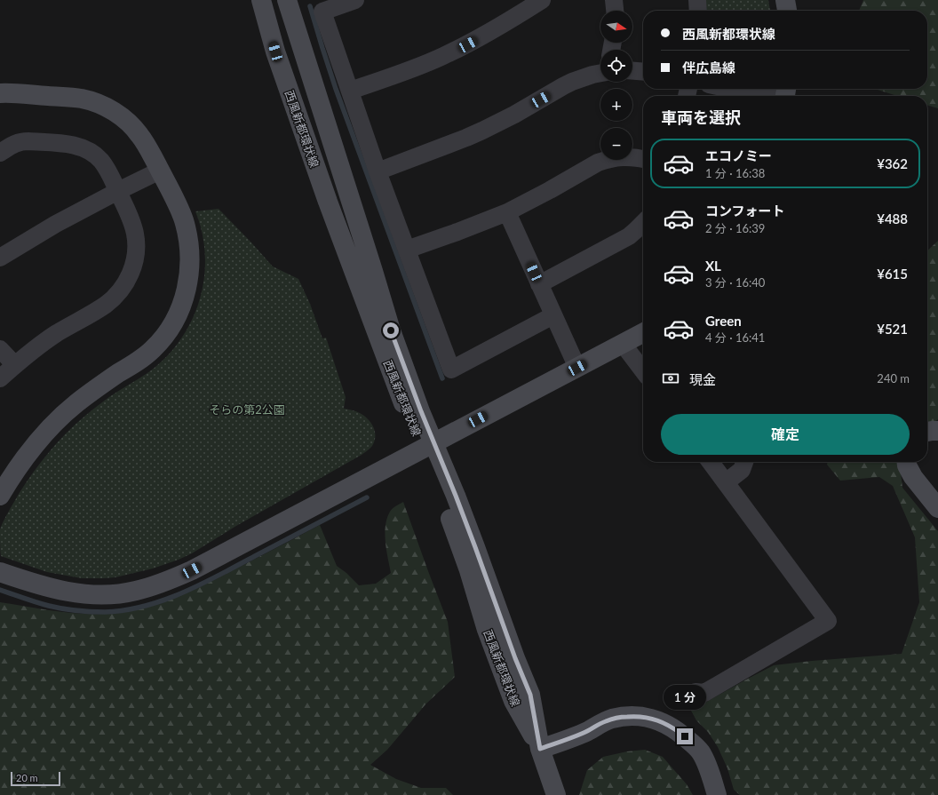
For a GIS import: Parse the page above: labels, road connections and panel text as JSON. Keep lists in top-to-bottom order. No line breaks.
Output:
{"streets":{"street":["西風新都環状線"]},"parks":["そらの第2公園"],"scale_bar":"20 m","north":"right","page":{"map_buttons":["+","−"],"banner":["西風新都環状線","伴広島線"],"heading":"車両を選択","list":[{"name":"エコノミー","note":"1 分 · 16:38","value":"¥362"},{"name":"コンフォート","note":"2 分 · 16:39","value":"¥488"},{"name":"XL","note":"3 分 · 16:40","value":"¥615"},{"name":"Green","note":"4 分 · 16:41","value":"¥521"}],"pay":["現金","240 m"],"buttons":"確定","bubble":"1 分","scale":"20 m"}}
